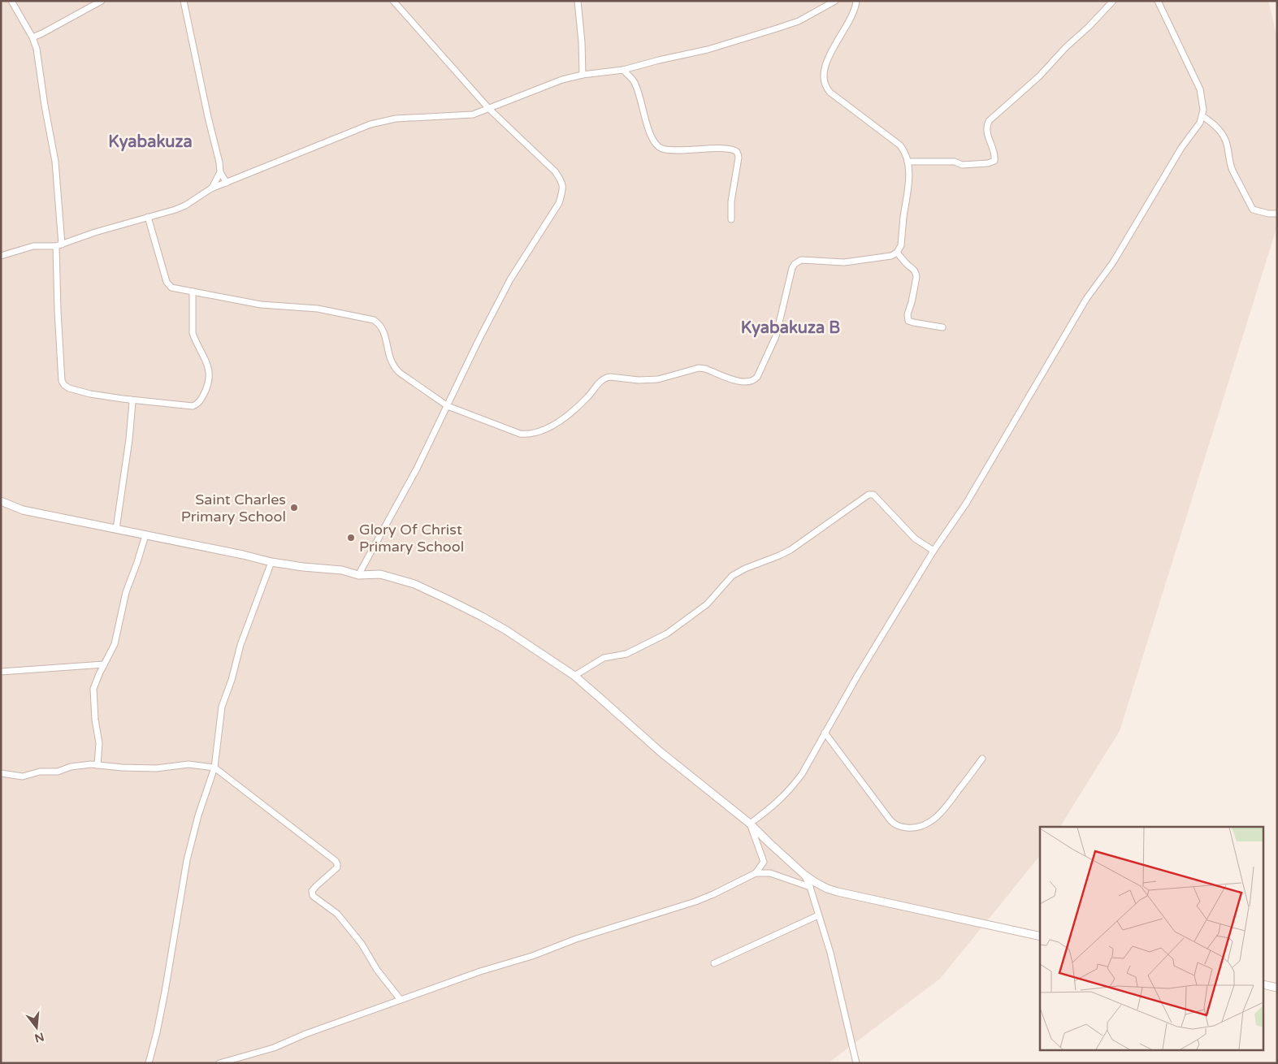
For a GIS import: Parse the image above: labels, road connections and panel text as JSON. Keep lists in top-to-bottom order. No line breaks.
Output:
{"districts":["Kyabakuza","Kyabakuza B"],"places":["Saint Charles Primary School","Glory Of Christ Primary School"],"north":"bottom"}
